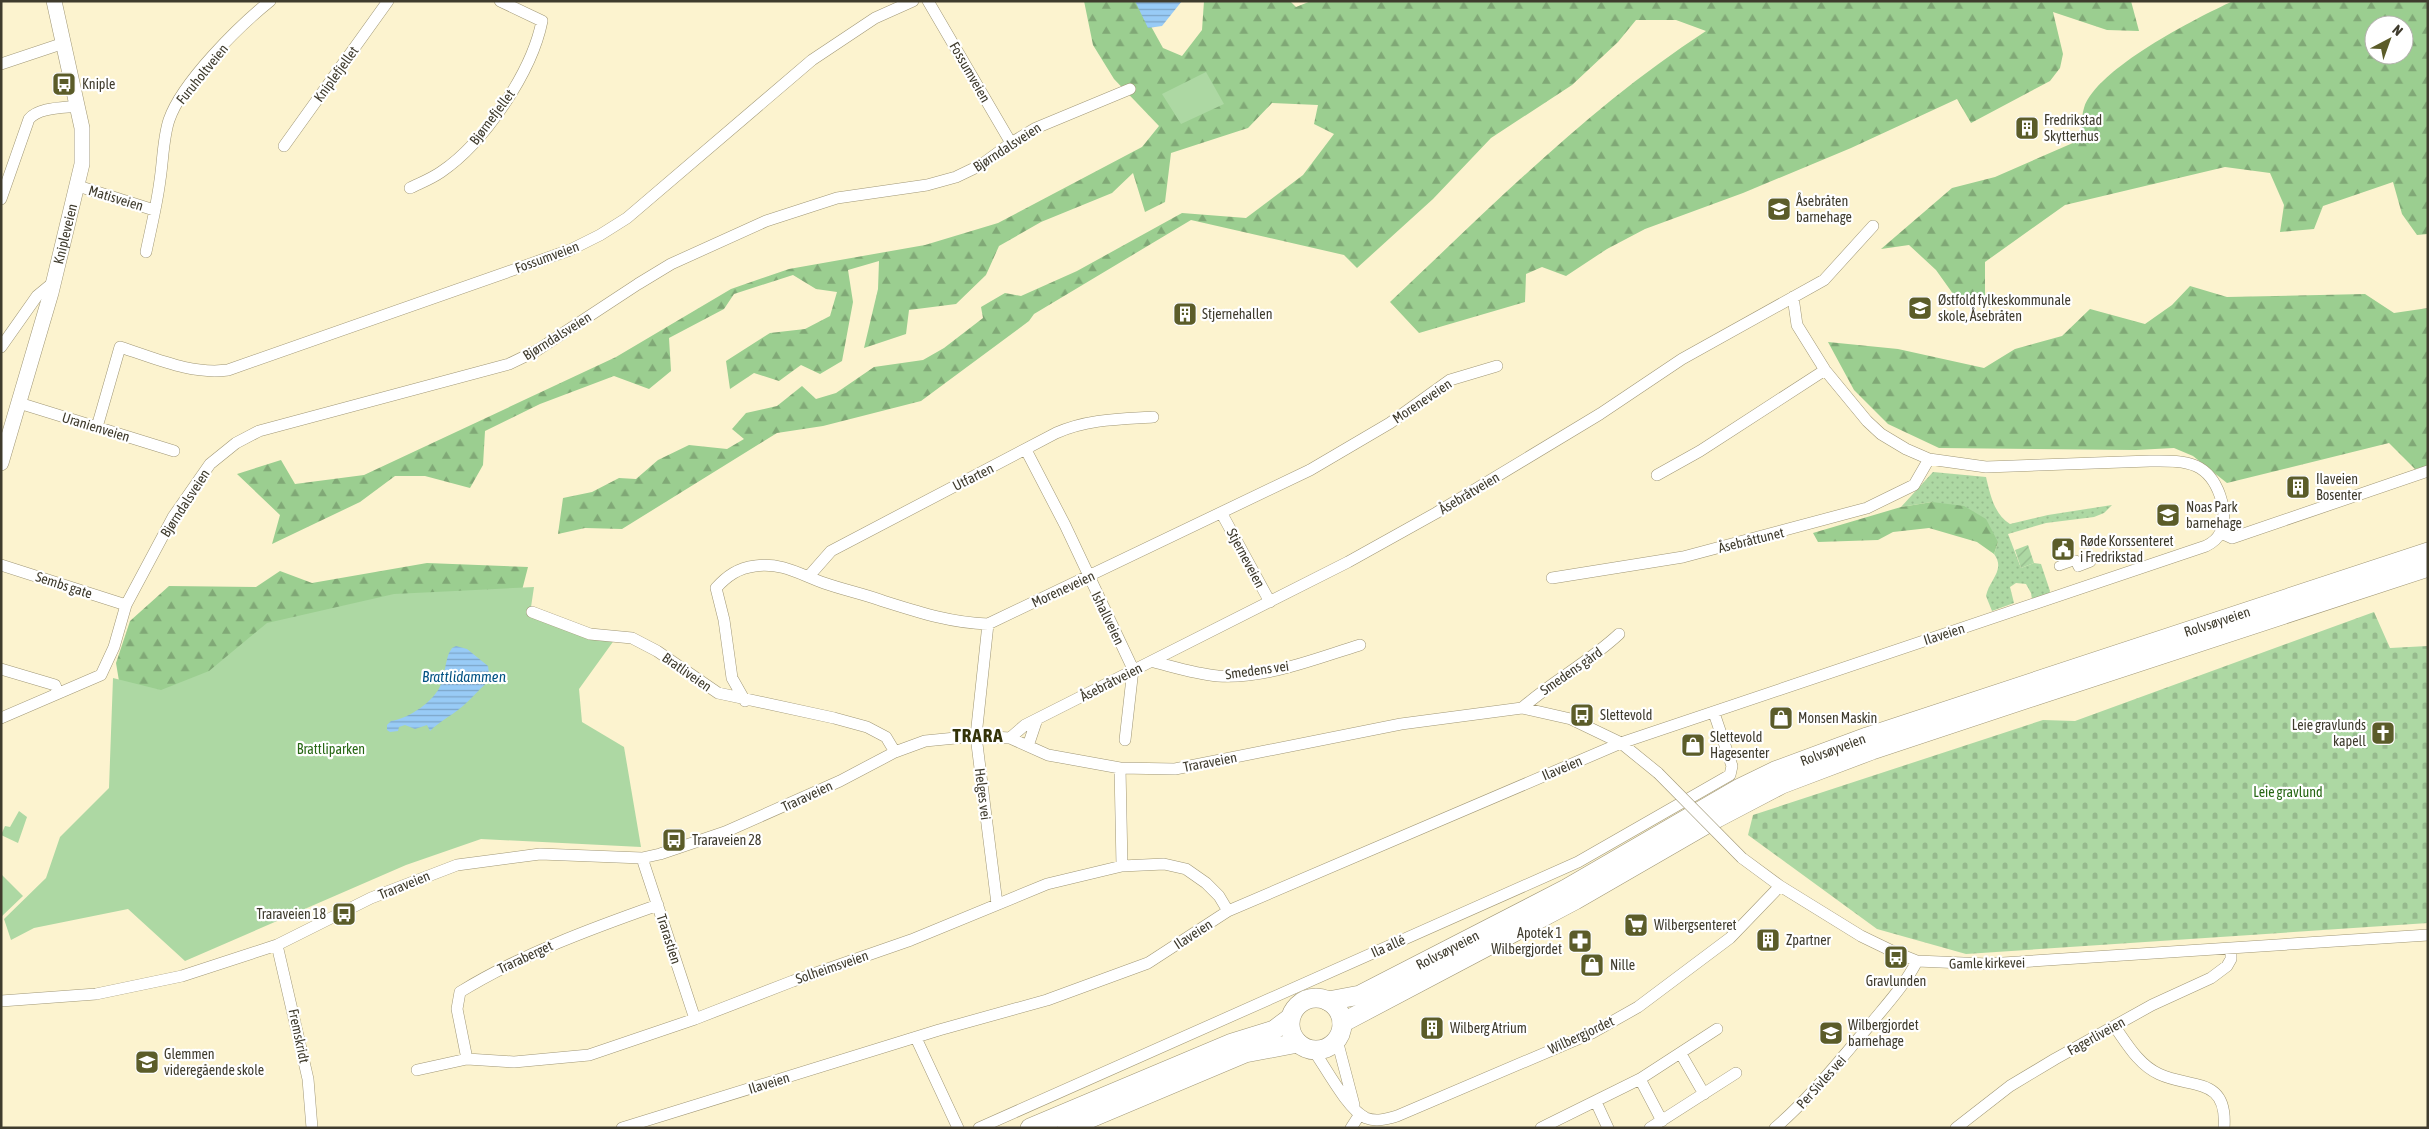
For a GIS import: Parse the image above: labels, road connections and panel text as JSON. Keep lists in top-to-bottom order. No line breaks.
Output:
{"streets":{"main road":["Rolvsøyveien"],"street":["Fossumveien","Furuholtveien","Kniplefjellet","Bjørnefjellet","Bjørndalsveien","Matisveien","Knipleveien","Moreneveien","Uranienveien","Utfarten","Åsebråtveien","Åsebråttunet","Stjerneveien","Sembs gate","Ishallveien","Ilaveien","Smedens vei","Smedens gård","Bratliveien","Traraveien","Helges vei","Trarastien","Ila allé","Traraberget","Gamle kirkevei","Solheimsveien","Wilbergjordet","Fremskridt","Fagerliveien","Per Sivles vei"]},"crossings":[["Fossumveien","Bjørndalsveien"],["Fossumveien","Uranienveien"],["Furuholtveien","Matisveien"],["Bjørndalsveien","Sembs gate"],["Matisveien","Knipleveien"],["Knipleveien","Uranienveien"],["Moreneveien","Utfarten"],["Moreneveien","Stjerneveien"],["Moreneveien","Ishallveien"],["Moreneveien","Bratliveien"],["Moreneveien","Helges vei"],["Utfarten","Ishallveien"],["Åsebråtveien","Stjerneveien"],["Åsebråtveien","Ishallveien"],["Åsebråtveien","Smedens vei"],["Åsebråtveien","Traraveien"],["Ilaveien","Traraveien"],["Ilaveien","Ila allé"],["Ilaveien","Gamle kirkevei"],["Ilaveien","Solheimsveien"],["Smedens gård","Traraveien"],["Bratliveien","Traraveien"],["Traraveien","Helges vei"],["Traraveien","Trarastien"],["Traraveien","Gamle kirkevei"],["Traraveien","Fremskridt"],["Helges vei","Solheimsveien"],["Trarastien","Traraberget"],["Trarastien","Solheimsveien"],["Traraberget","Solheimsveien"],["Gamle kirkevei","Wilbergjordet"],["Gamle kirkevei","Fagerliveien"],["Gamle kirkevei","Per Sivles vei"]],"districts":["TRARA"],"water":["Brattlidammen"],"parks":["Brattliparken","Leie gravlund"],"places":{"bus stop":["Kniple","Slettevold","Traraveien 28","Traraveien 18","Gravlunden"],"building":["Fredrikstad Skytterhus","Stjernehallen","Ilaveien Bosenter","Zpartner","Wilberg Atrium"],"school or university":["Åsebråten barnehage","Østfold fylkeskommunale skole, Åsebråten","Noas Park barnehage","Wilbergjordet barnehage","Glemmen videregående skole"],"public building":["Røde Korssenteret i Fredrikstad"],"shop":["Monsen Maskin","Slettevold Hagesenter","Nille"],"church":["Leie gravlunds kapell"],"supermarket":["Wilbergsenteret"],"pharmacy":["Apotek 1 Wilbergjordet"]},"north":"top right"}
